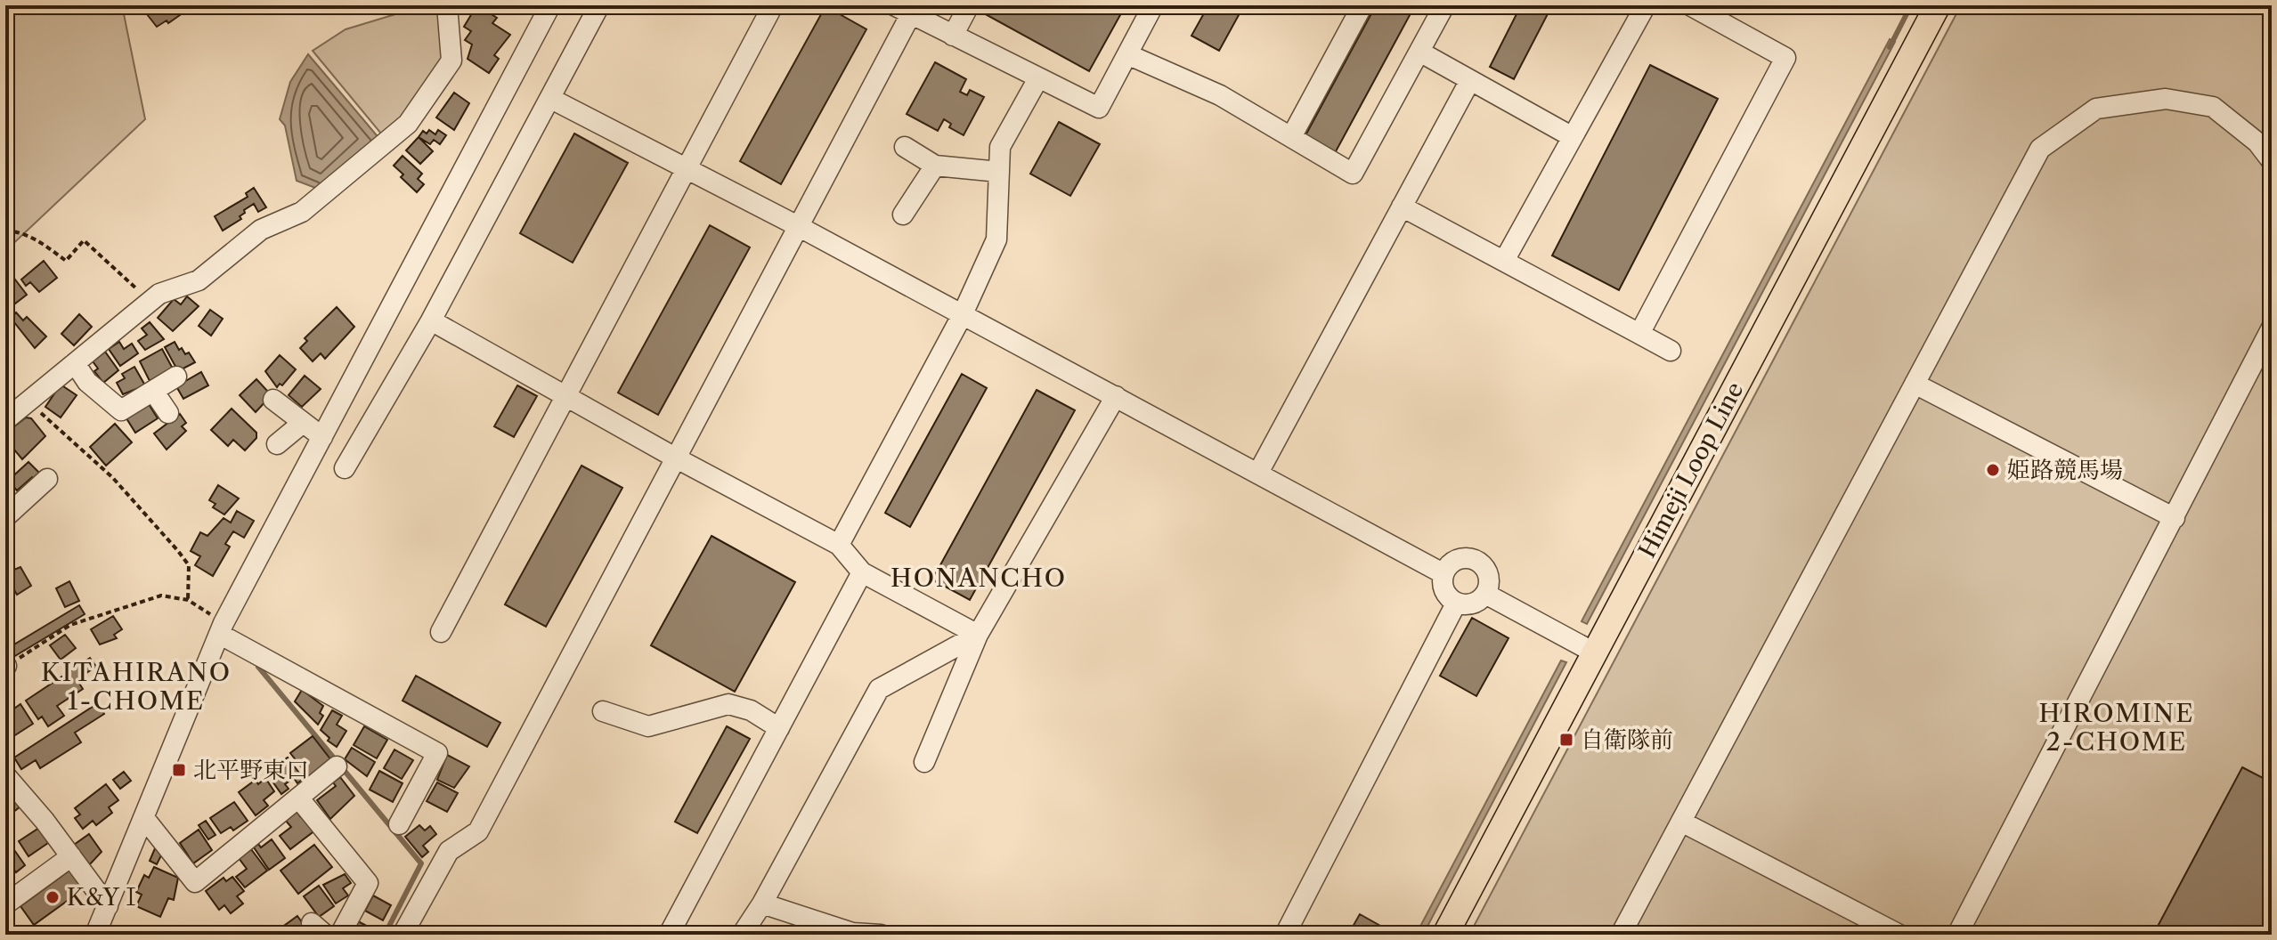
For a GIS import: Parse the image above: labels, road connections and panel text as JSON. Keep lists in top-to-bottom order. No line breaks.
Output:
{"streets":{"main road":["Himeji Loop Line"]},"districts":["HONANCHO","KITAHIRANO 1-CHOME","HIROMINE 2-CHOME"],"places":{"other":["姫路競馬場","K&YⅠ"],"transit":["自衛隊前","北平野東口"]}}
